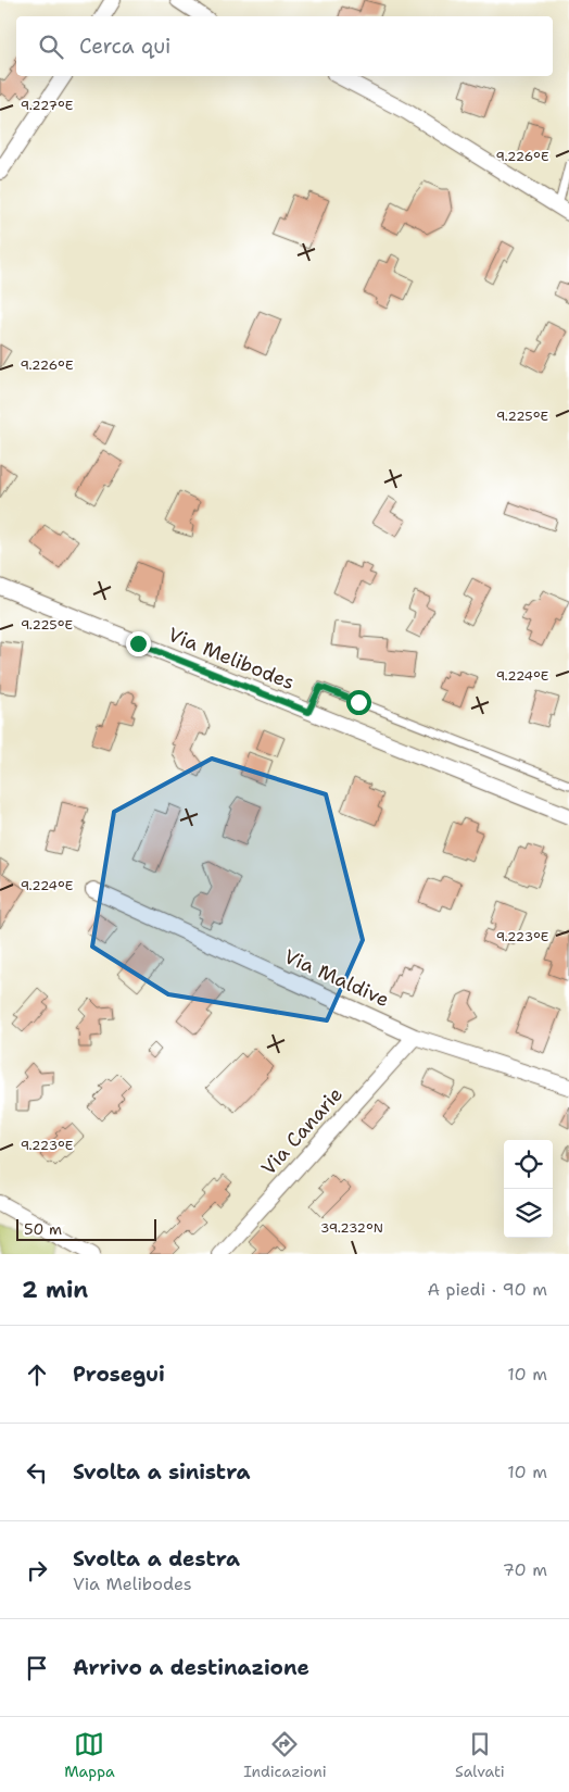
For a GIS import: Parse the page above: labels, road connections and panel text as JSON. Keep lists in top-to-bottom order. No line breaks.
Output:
{"streets":{"street":["Via Melibodes","Via Maldive","Via Canarie"]},"crossings":[["Via Maldive","Via Canarie"]],"scale_bar":"50 m","page":{"search":"Cerca qui","scale":"50 m","heading":["2 min","A piedi · 90 m"],"list":[["Prosegui","10 m"],["Svolta a sinistra","10 m"],["Svolta a destra","Via Melibodes","70 m"],"Arrivo a destinazione"],"nav":["Mappa","Indicazioni","Salvati"]},"coordinates":["9.227°E","9.226°E","9.225°E","9.224°E","9.223°E","39.232°N"]}
